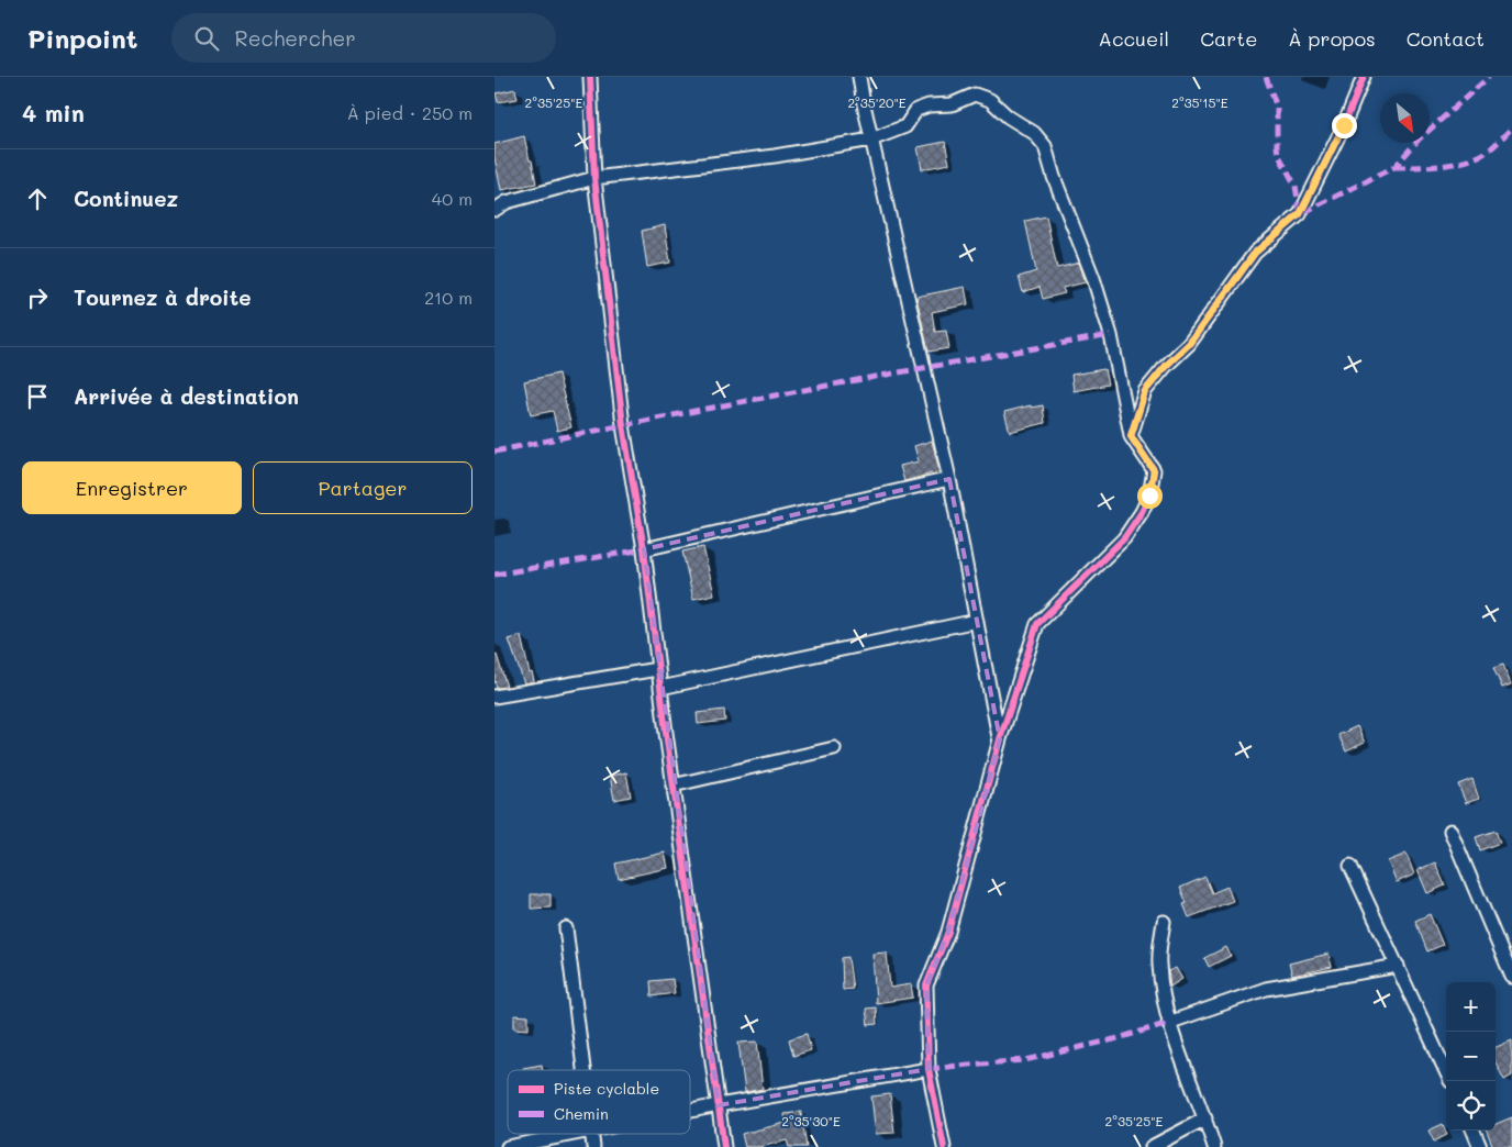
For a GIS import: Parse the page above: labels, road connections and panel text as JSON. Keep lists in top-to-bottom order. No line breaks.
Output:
{"legend":["Piste cyclable","Chemin"],"north":"bottom right","page":{"header":"Pinpoint","search":"Rechercher","nav":["Accueil","Carte","À propos","Contact"],"heading":["4 min","À pied · 250 m"],"list":[["Continuez","40 m"],["Tournez à droite","210 m"],"Arrivée à destination"],"buttons":["Enregistrer","Partager"],"map_buttons":["+","−"]},"coordinates":["2°35'25\"E","2°35'20\"E","2°35'15\"E","2°35'30\"E"]}
